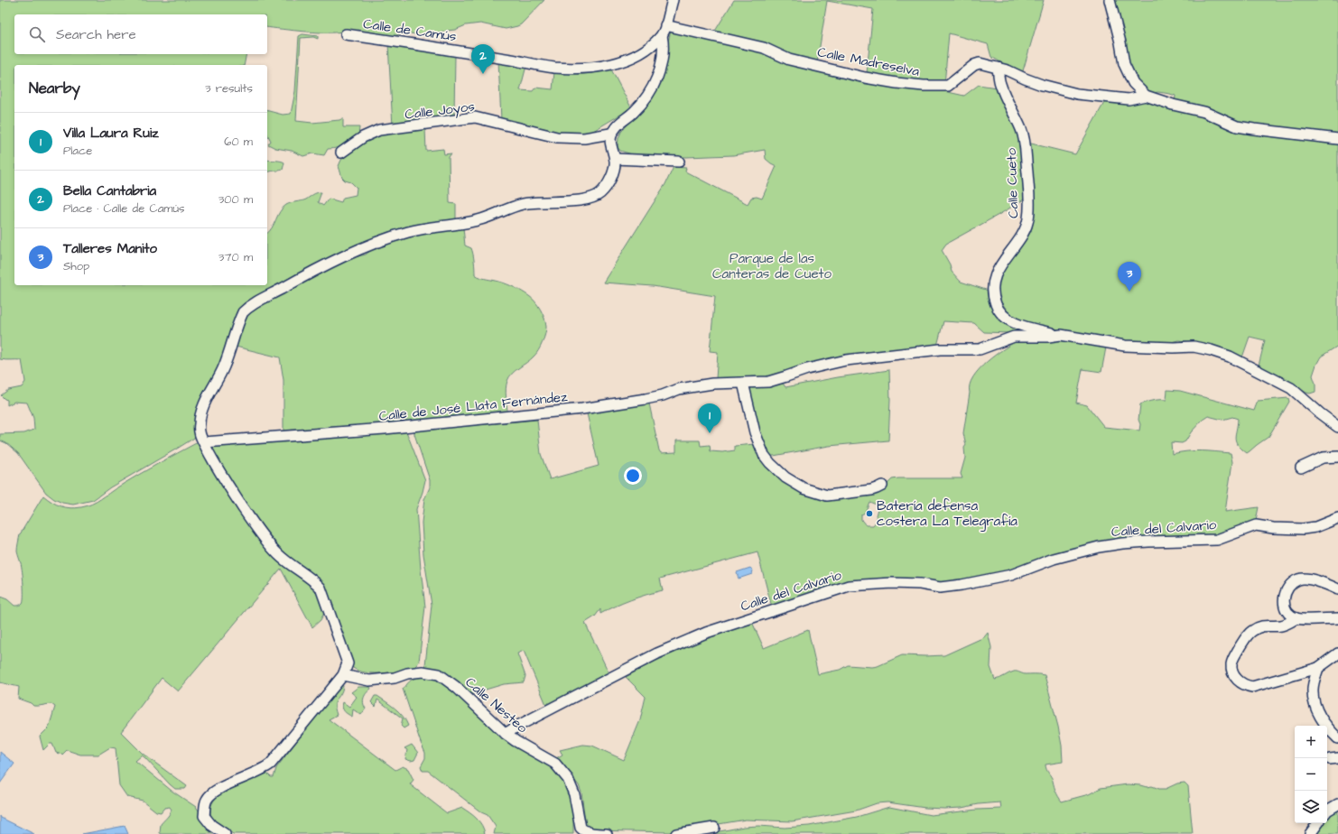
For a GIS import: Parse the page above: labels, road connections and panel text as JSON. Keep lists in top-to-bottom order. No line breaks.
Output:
{"streets":{"street":["Calle de Camús","Calle Madreselva","Calle Joyos","Calle Cueto","Calle de José Llata Fernández","Calle del Calvario","Calle Nesteo"]},"crossings":[["Calle de Camús","Calle Madreselva"],["Calle Madreselva","Calle Cueto"],["Calle Cueto","Calle de José Llata Fernández"],["Calle del Calvario","Calle Nesteo"]],"parks":["Parque de las Canteras de Cueto"],"places":["Batería defensa costera La Telegrafía"],"page":{"search":"Search here","pins":["2","3","1"],"heading":["Nearby","3 results"],"list":[{"mark":"1","name":"Villa Laura Ruiz","note":"Place","value":"60 m"},{"mark":"2","name":"Bella Cantabria","note":"Place · Calle de Camús","value":"300 m"},{"mark":"3","name":"Talleres Manito","note":"Shop","value":"370 m"}],"map_buttons":["+","−"]}}
